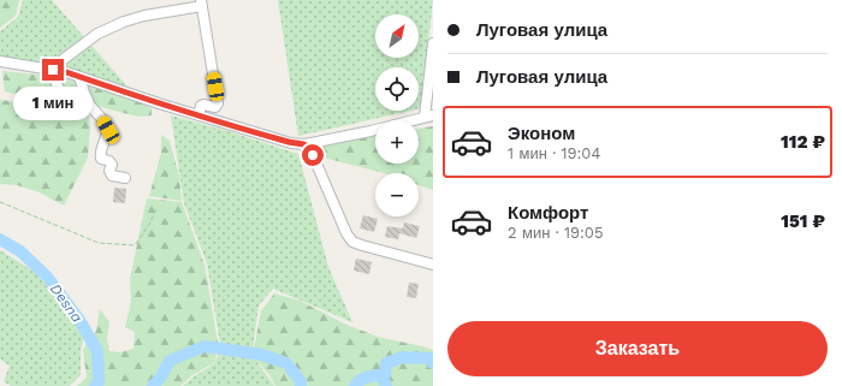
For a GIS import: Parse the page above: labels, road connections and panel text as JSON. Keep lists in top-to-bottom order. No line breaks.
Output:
{"water":["Desna"],"north":"top right","page":{"banner":["Луговая улица","Луговая улица"],"map_buttons":["+","−"],"bubble":"1 мин","list":[{"name":"Эконом","note":"1 мин · 19:04","value":"112 ₽"},{"name":"Комфорт","note":"2 мин · 19:05","value":"151 ₽"}],"buttons":"Заказать"}}
